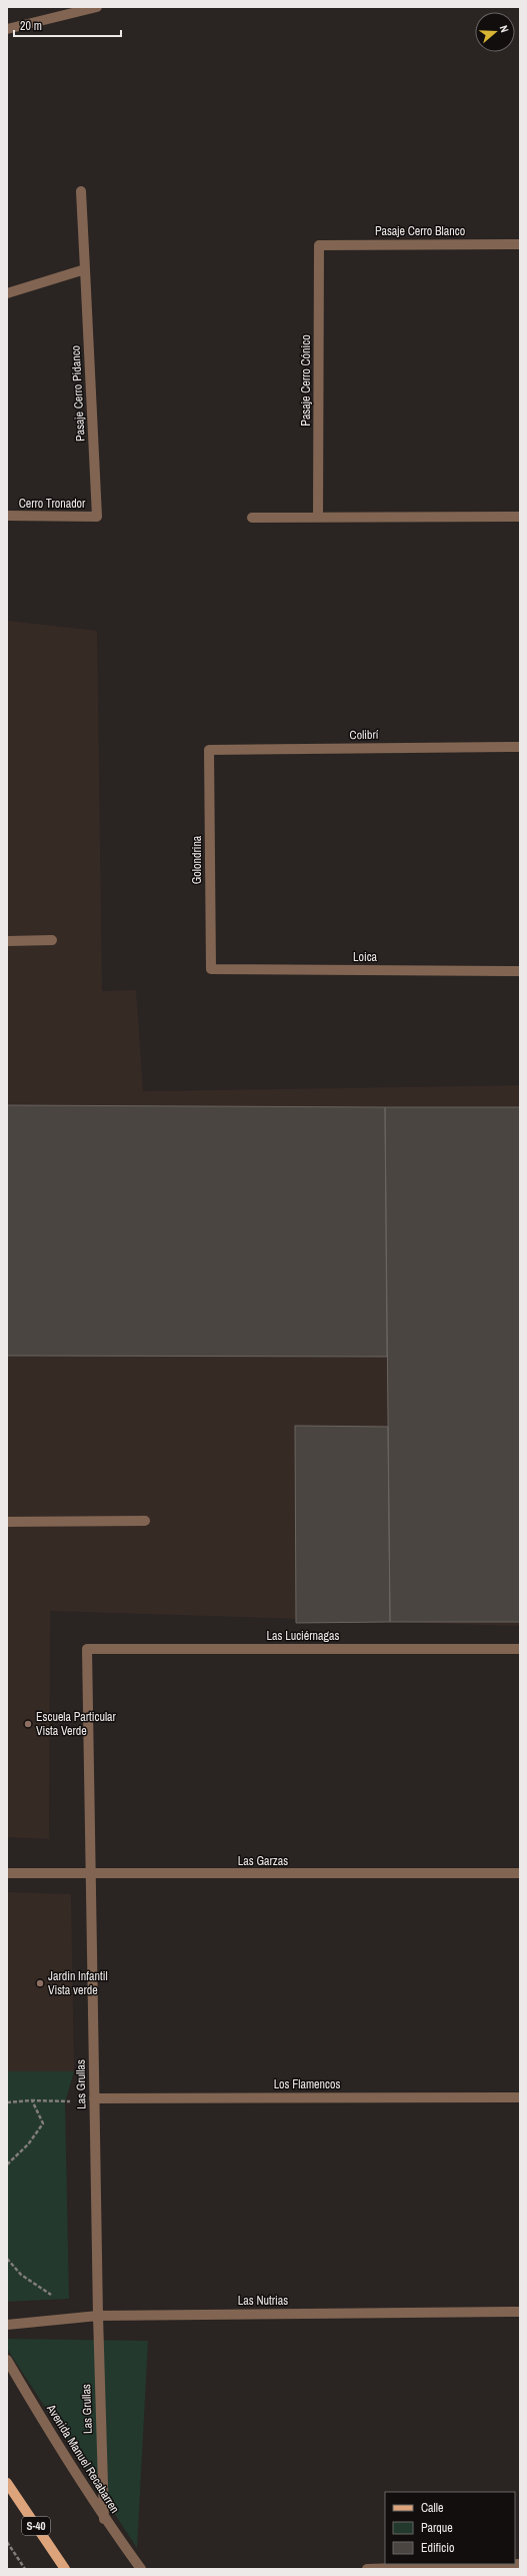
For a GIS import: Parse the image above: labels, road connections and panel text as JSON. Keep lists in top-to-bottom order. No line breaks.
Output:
{"streets":{"main road":["S-40"],"street":["Pasaje Cerro Blanco","Pasaje Cerro Cónico","Pasaje Cerro Pidanco","Cerro Tronador","Colibrí","Golondrina","Loica","Las Luciérnagas","Las Garzas","Las Grullas","Los Flamencos","Las Nutrias","Avenida Manuel Recabarren"]},"crossings":[["Pasaje Cerro Blanco","Pasaje Cerro Cónico"],["Pasaje Cerro Pidanco","Cerro Tronador"],["Colibrí","Golondrina"],["Golondrina","Loica"],["Las Luciérnagas","Las Grullas"],["Las Garzas","Las Grullas"],["Las Grullas","Los Flamencos"],["Las Grullas","Las Nutrias"],["Las Grullas","Avenida Manuel Recabarren"]],"places":["Escuela Particular Vista Verde","Jardin Infantil Vista verde"],"legend":["Calle","Parque","Edificio"],"scale_bar":"20 m","north":"right"}
